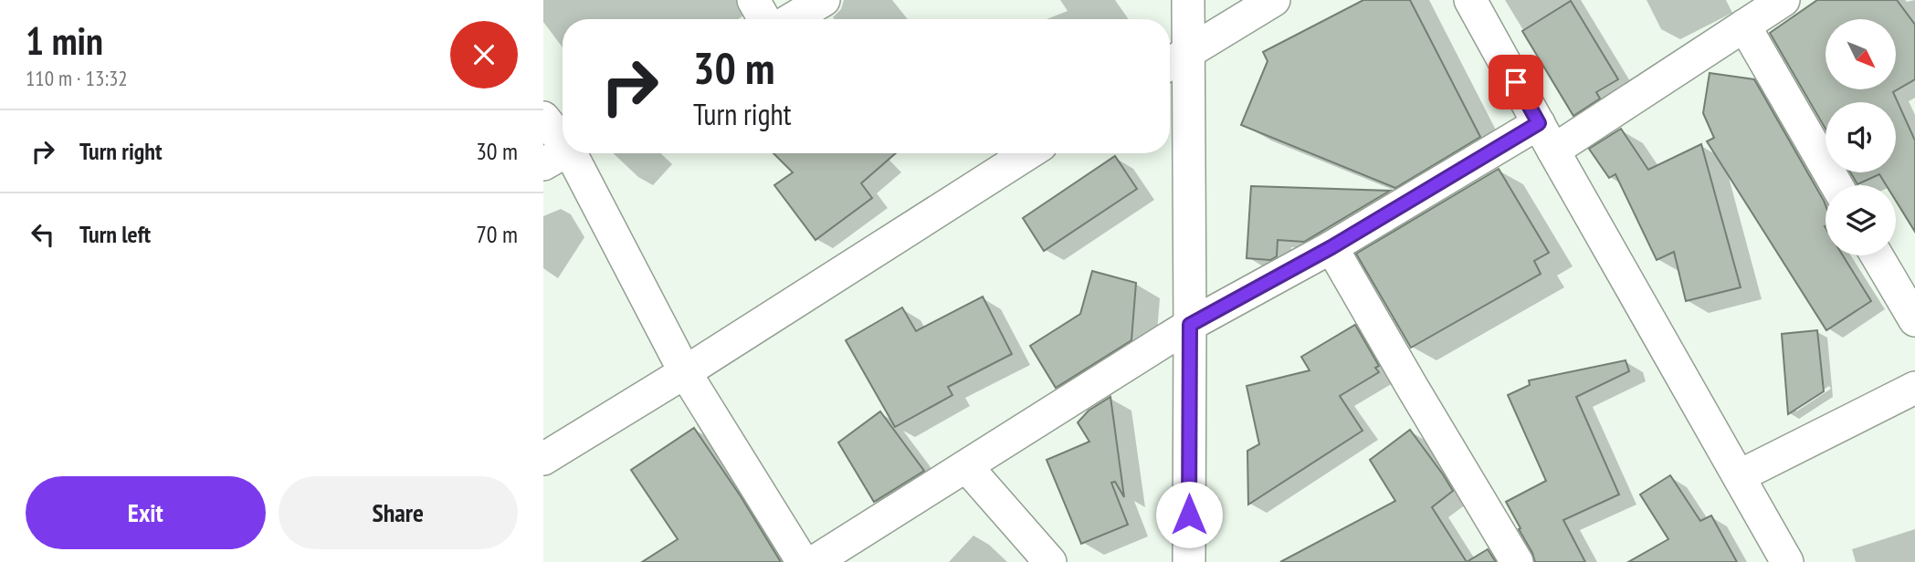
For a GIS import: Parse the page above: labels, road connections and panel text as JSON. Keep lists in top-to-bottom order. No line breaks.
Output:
{"north":"bottom right","page":{"heading":["1 min","110 m · 13:32"],"turn":["30 m","Turn right"],"list":[{"name":"Turn right","value":"30 m"},{"name":"Turn left","value":"70 m"}],"buttons":["Exit","Share"]}}
